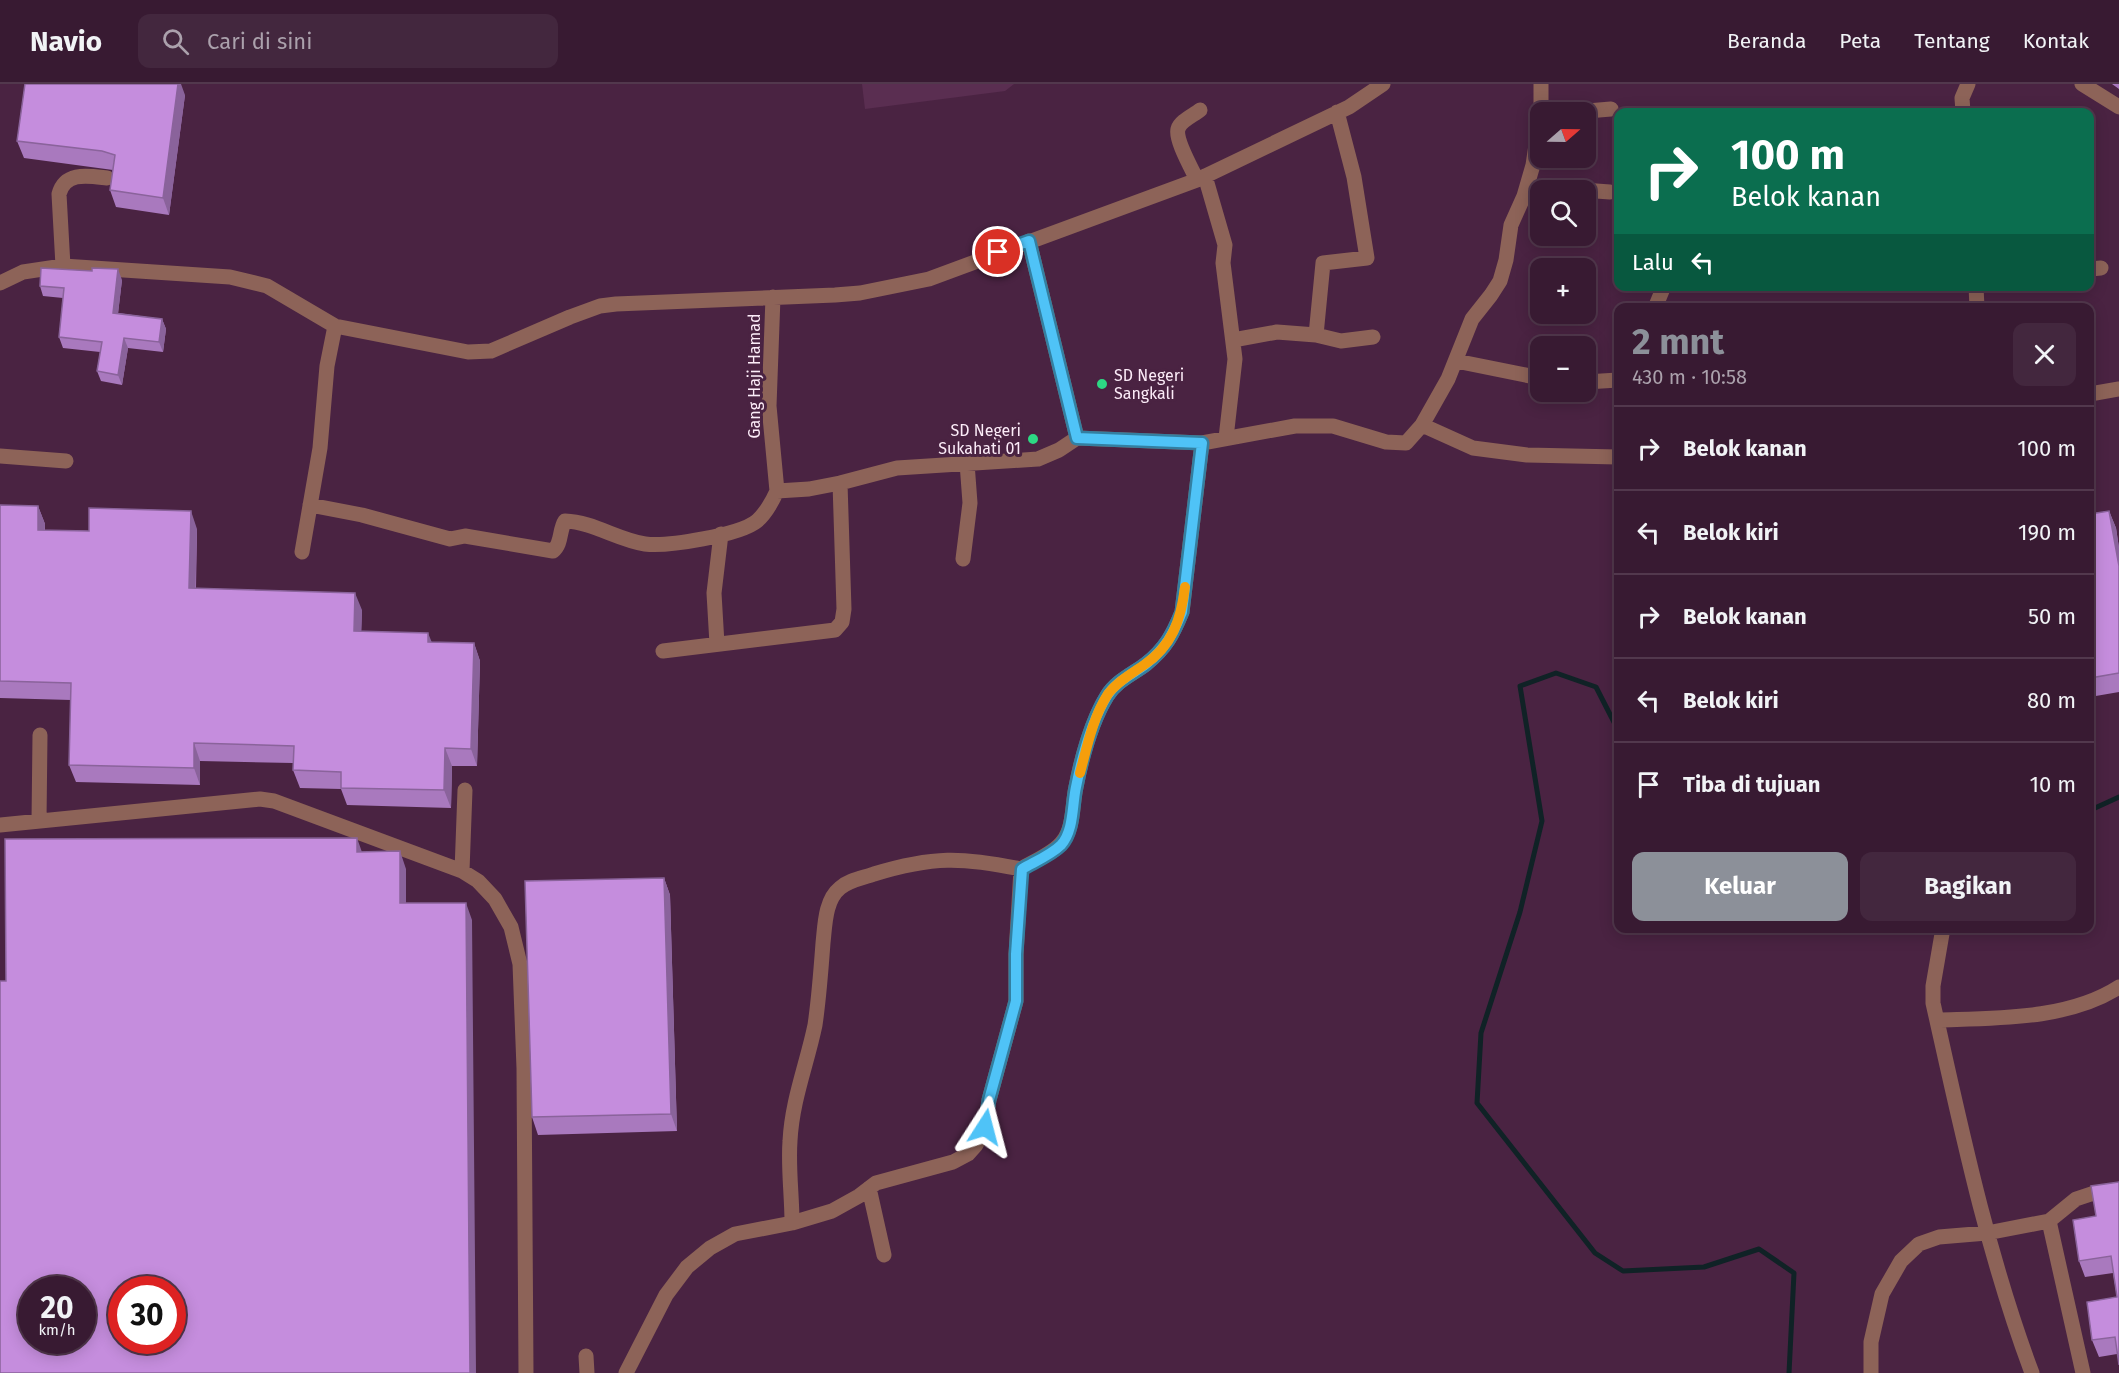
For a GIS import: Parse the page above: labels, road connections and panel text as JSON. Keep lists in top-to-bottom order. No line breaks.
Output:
{"streets":{"street":["Gang Haji Hamad"]},"places":["SD Negeri Sangkali","SD Negeri Sukahati 01"],"north":"right","page":{"header":"Navio","search":"Cari di sini","nav":["Beranda","Peta","Tentang","Kontak"],"map_buttons":["+","−"],"turn":["100 m","Belok kanan"],"then":"Lalu","heading":["2 mnt","430 m · 10:58"],"list":[{"name":"Belok kanan","value":"100 m"},{"name":"Belok kiri","value":"190 m"},{"name":"Belok kanan","value":"50 m"},{"name":"Belok kiri","value":"80 m"},{"name":"Tiba di tujuan","value":"10 m"}],"buttons":["Keluar","Bagikan"],"speed":"20 km/h","limit":"30"}}
